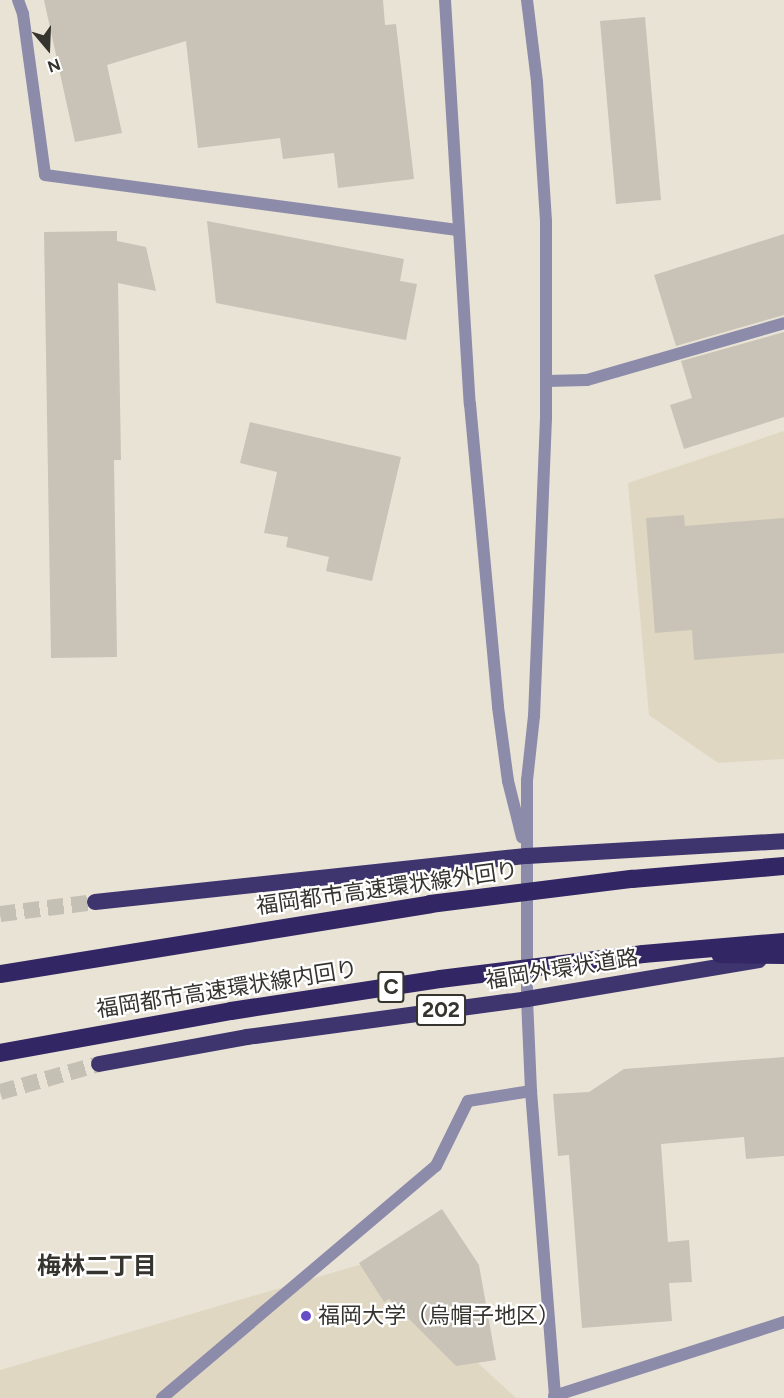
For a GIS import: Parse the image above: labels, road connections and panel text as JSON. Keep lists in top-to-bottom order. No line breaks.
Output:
{"streets":{"highway":["福岡都市高速環状線外回り","福岡外環状道路","C","福岡都市高速環状線内回り","202"]},"districts":["梅林二丁目"],"places":["福岡大学（烏帽子地区）"],"north":"bottom"}
